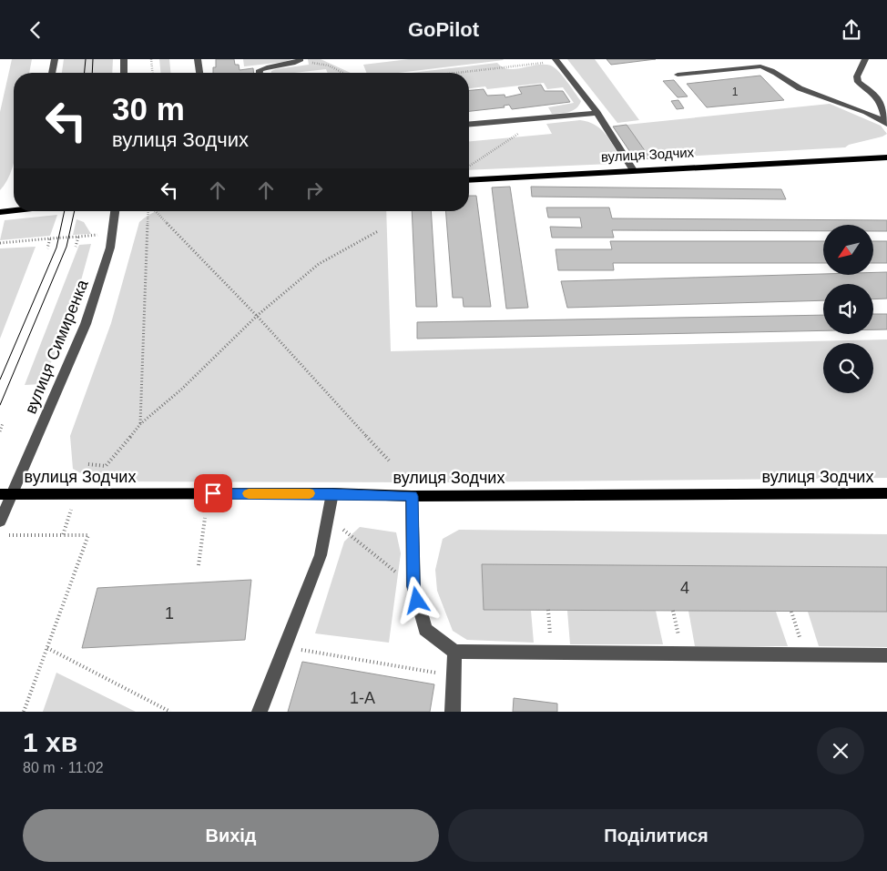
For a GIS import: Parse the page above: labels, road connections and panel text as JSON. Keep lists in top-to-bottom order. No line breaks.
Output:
{"streets":{"main road":["вулиця Зодчих"],"street":["вулиця Симиренка"]},"crossings":[["вулиця Зодчих","вулиця Симиренка"]],"house_numbers":["1","4","1","1-А"],"north":"bottom left","page":{"header":"GoPilot","turn":["30 m","вулиця Зодчих"],"heading":["1 хв","80 m · 11:02"],"buttons":["Вихід","Поділитися"]}}
